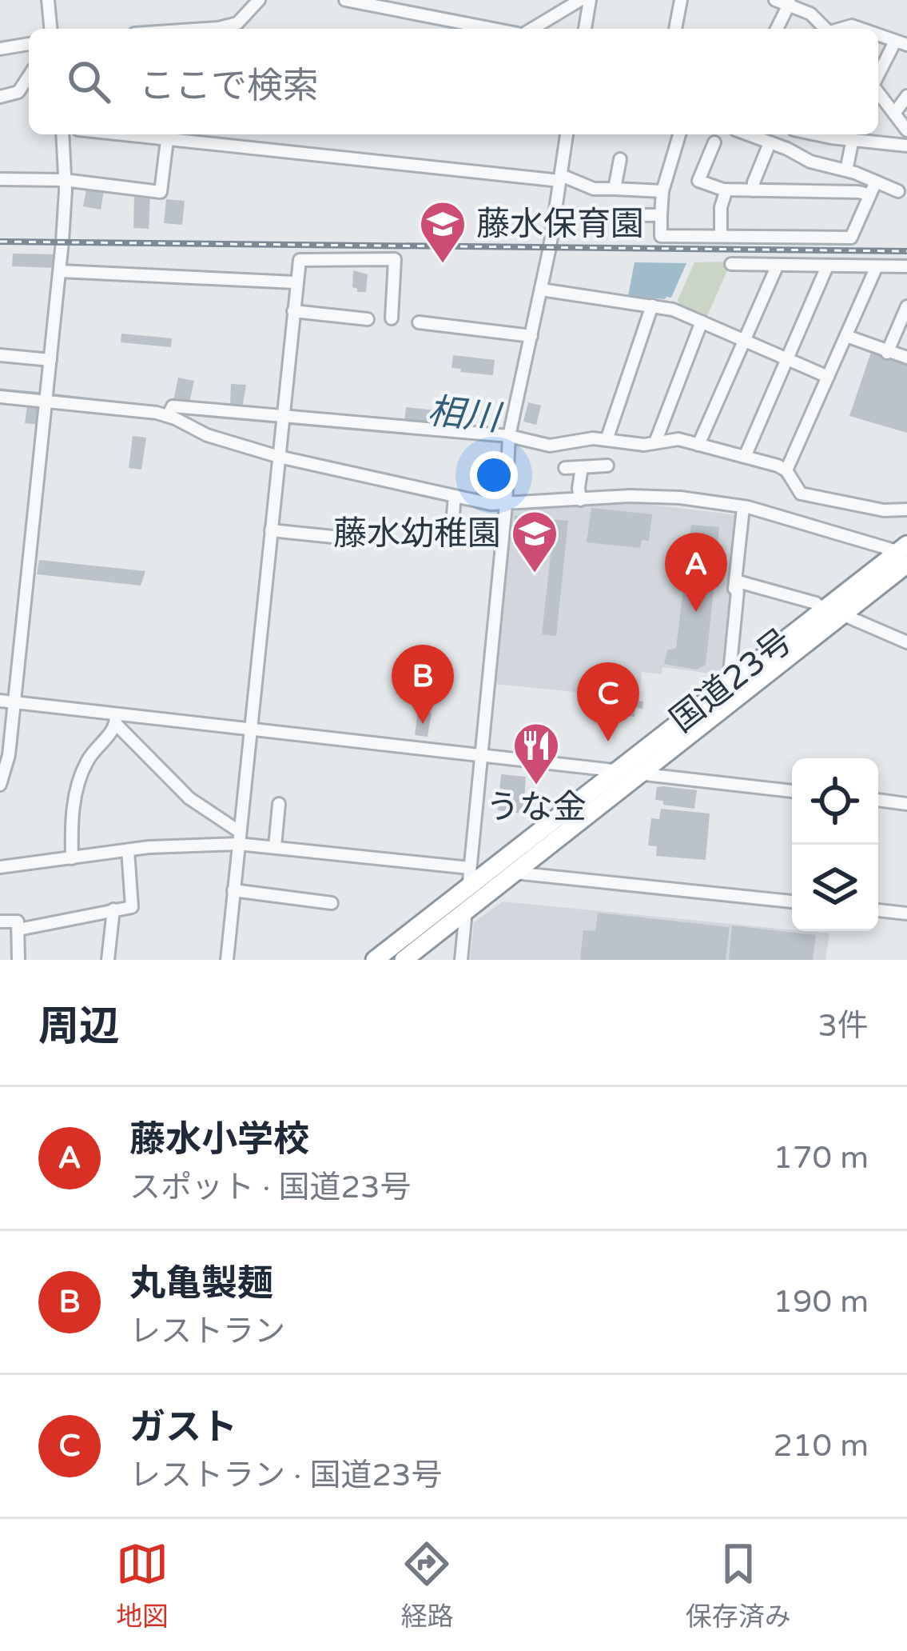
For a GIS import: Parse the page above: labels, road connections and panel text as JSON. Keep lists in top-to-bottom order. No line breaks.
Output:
{"streets":{"highway":["国道23号"]},"water":["相川"],"places":{"school or university":["藤水保育園","藤水幼稚園"],"restaurant":["うな金"]},"page":{"search":"ここで検索","pins":["A","B","C"],"heading":["周辺","3件"],"list":[{"mark":"A","name":"藤水小学校","note":"スポット · 国道23号","value":"170 m"},{"mark":"B","name":"丸亀製麺","note":"レストラン","value":"190 m"},{"mark":"C","name":"ガスト","note":"レストラン · 国道23号","value":"210 m"}],"nav":["地図","経路","保存済み"]}}
